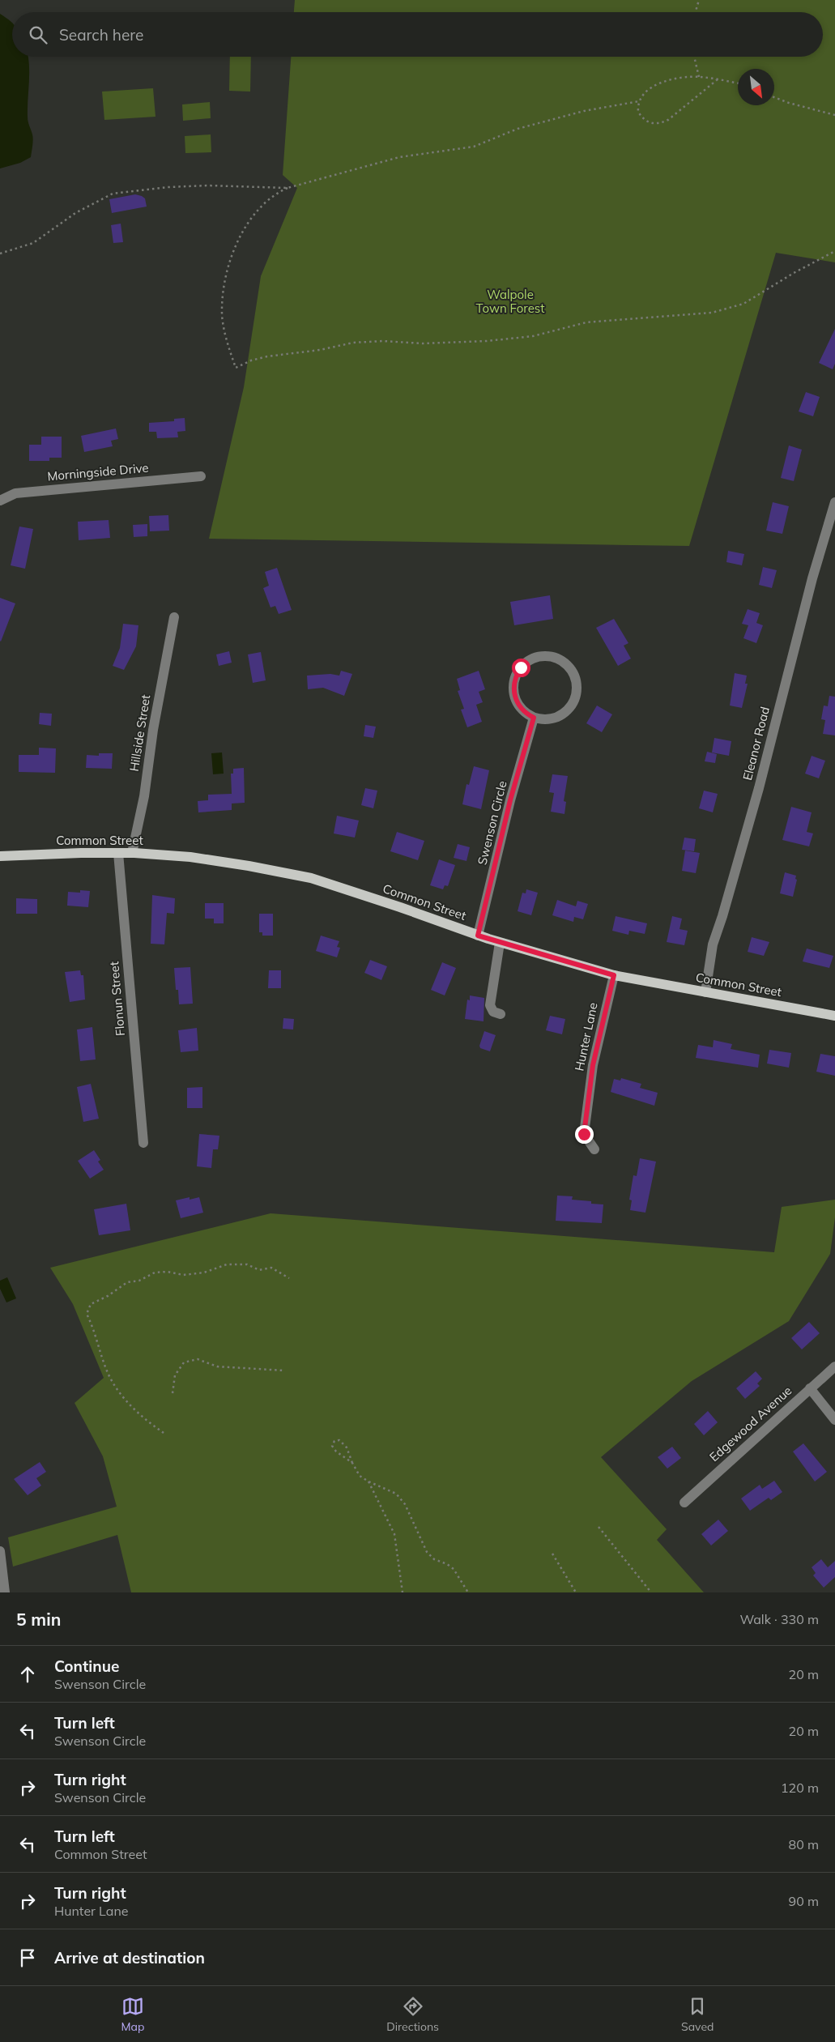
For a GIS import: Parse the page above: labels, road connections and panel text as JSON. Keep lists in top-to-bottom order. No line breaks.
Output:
{"streets":{"main road":["Common Street"],"street":["Morningside Drive","Hillside Street","Eleanor Road","Swenson Circle","Flonun Street","Hunter Lane","Edgewood Avenue"]},"crossings":[["Hillside Street","Common Street"],["Eleanor Road","Common Street"],["Swenson Circle","Common Street"],["Common Street","Flonun Street"],["Common Street","Hunter Lane"]],"parks":["Walpole Town Forest"],"north":"bottom right","page":{"search":"Search here","heading":["5 min","Walk · 330 m"],"list":[["Continue","Swenson Circle","20 m"],["Turn left","Swenson Circle","20 m"],["Turn right","Swenson Circle","120 m"],["Turn left","Common Street","80 m"],["Turn right","Hunter Lane","90 m"],"Arrive at destination"],"nav":["Map","Directions","Saved"]}}
